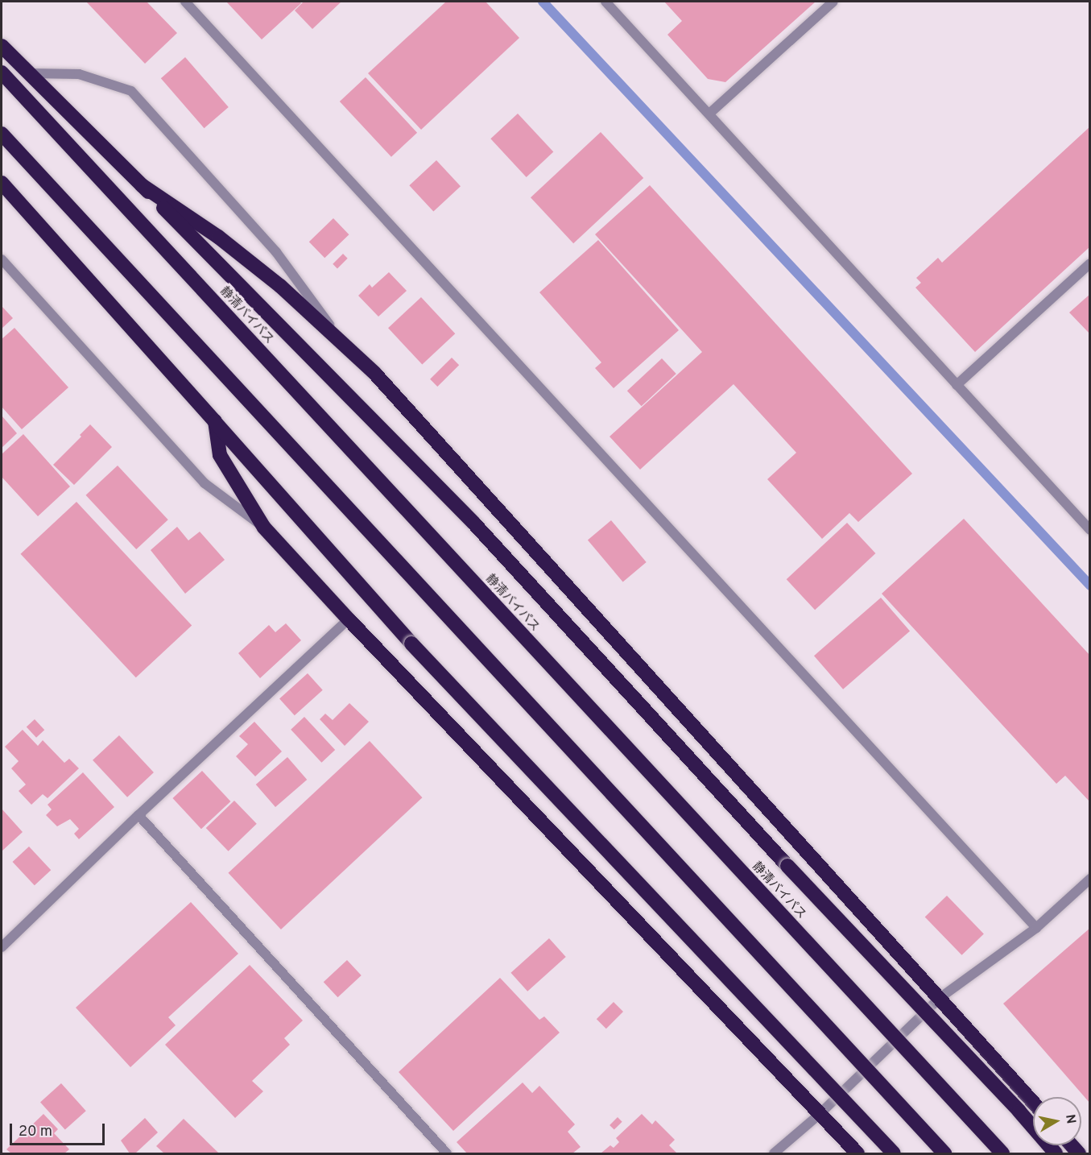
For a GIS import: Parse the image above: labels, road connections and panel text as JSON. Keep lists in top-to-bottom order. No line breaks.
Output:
{"streets":{"highway":["静清バイパス"]},"scale_bar":"20 m","north":"right"}
